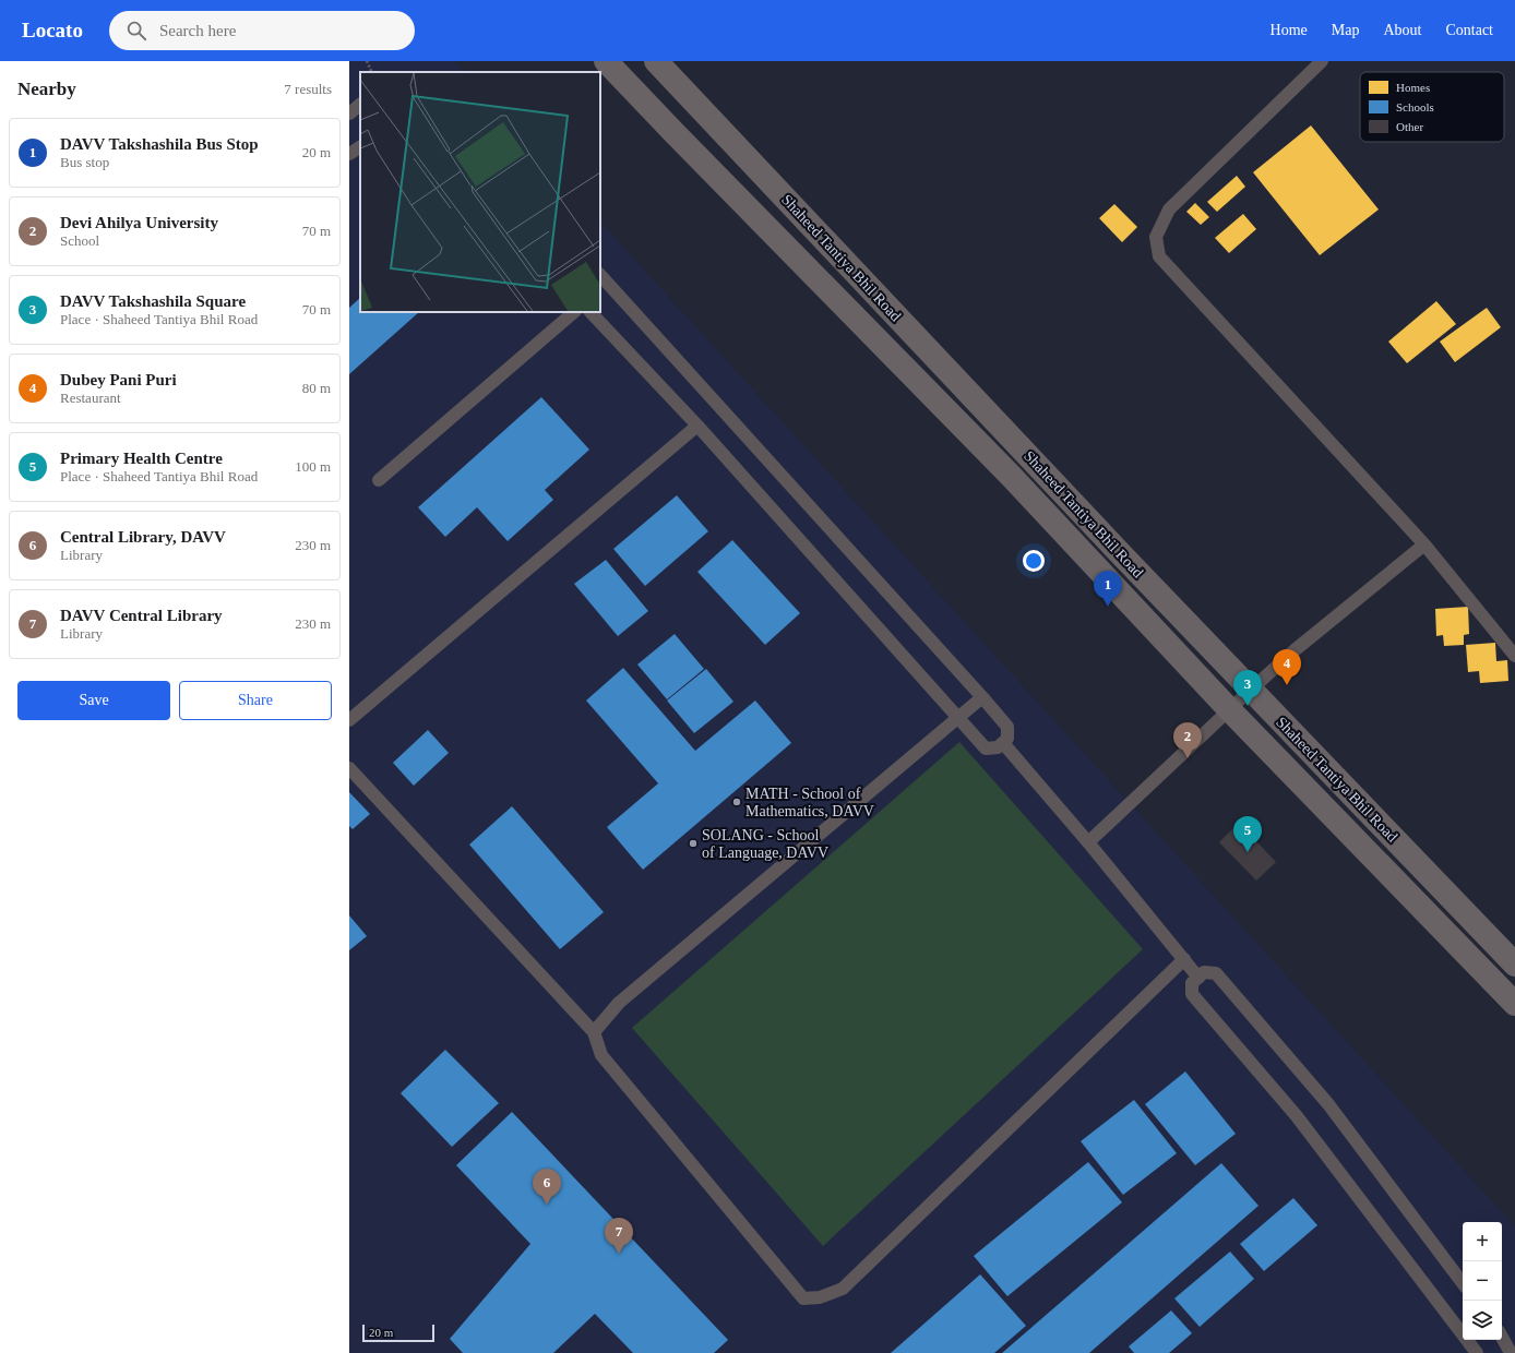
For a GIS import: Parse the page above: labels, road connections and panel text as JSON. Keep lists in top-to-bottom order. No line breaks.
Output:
{"streets":{"main road":["Shaheed Tantiya Bhil Road"]},"places":["MATH - School of Mathematics, DAVV","SOLANG - School of Language, DAVV"],"legend":["Homes","Schools","Other"],"scale_bar":"20 m","page":{"header":"Locato","search":"Search here","nav":["Home","Map","About","Contact"],"heading":["Nearby","7 results"],"list":[{"mark":"1","name":"DAVV Takshashila Bus Stop","note":"Bus stop","value":"20 m"},{"mark":"2","name":"Devi Ahilya University","note":"School","value":"70 m"},{"mark":"3","name":"DAVV Takshashila Square","note":"Place · Shaheed Tantiya Bhil Road","value":"70 m"},{"mark":"4","name":"Dubey Pani Puri","note":"Restaurant","value":"80 m"},{"mark":"5","name":"Primary Health Centre","note":"Place · Shaheed Tantiya Bhil Road","value":"100 m"},{"mark":"6","name":"Central Library, DAVV","note":"Library","value":"230 m"},{"mark":"7","name":"DAVV Central Library","note":"Library","value":"230 m"}],"pins":["1","4","3","2","5","6","7"],"buttons":["Save","Share"],"map_buttons":["+","−"],"scale":"20 m"}}
